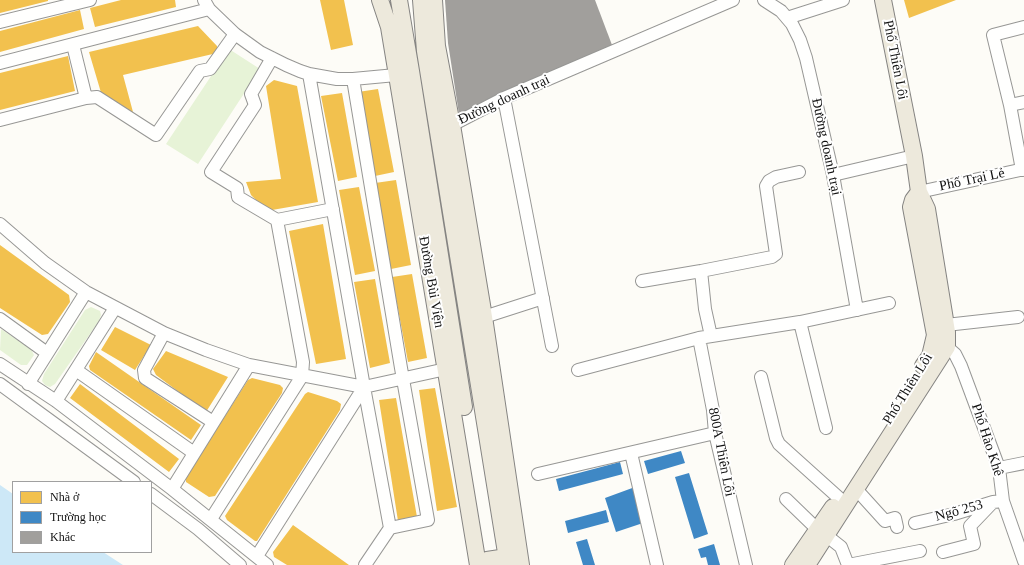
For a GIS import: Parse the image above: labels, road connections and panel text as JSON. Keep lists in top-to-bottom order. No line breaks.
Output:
{"streets":{"main road":["Phố Thiên Lôi","Đường Bùi Viện"],"street":["Đường doanh trại","Phố Trại Lẻ","Phố Hào Khê","800A Thiên Lôi","Ngõ 253"]},"crossings":[["Phố Thiên Lôi","Phố Trại Lẻ"],["Phố Thiên Lôi","Phố Hào Khê"],["Phố Hào Khê","Ngõ 253"]],"legend":["Nhà ở","Trường học","Khác"]}
